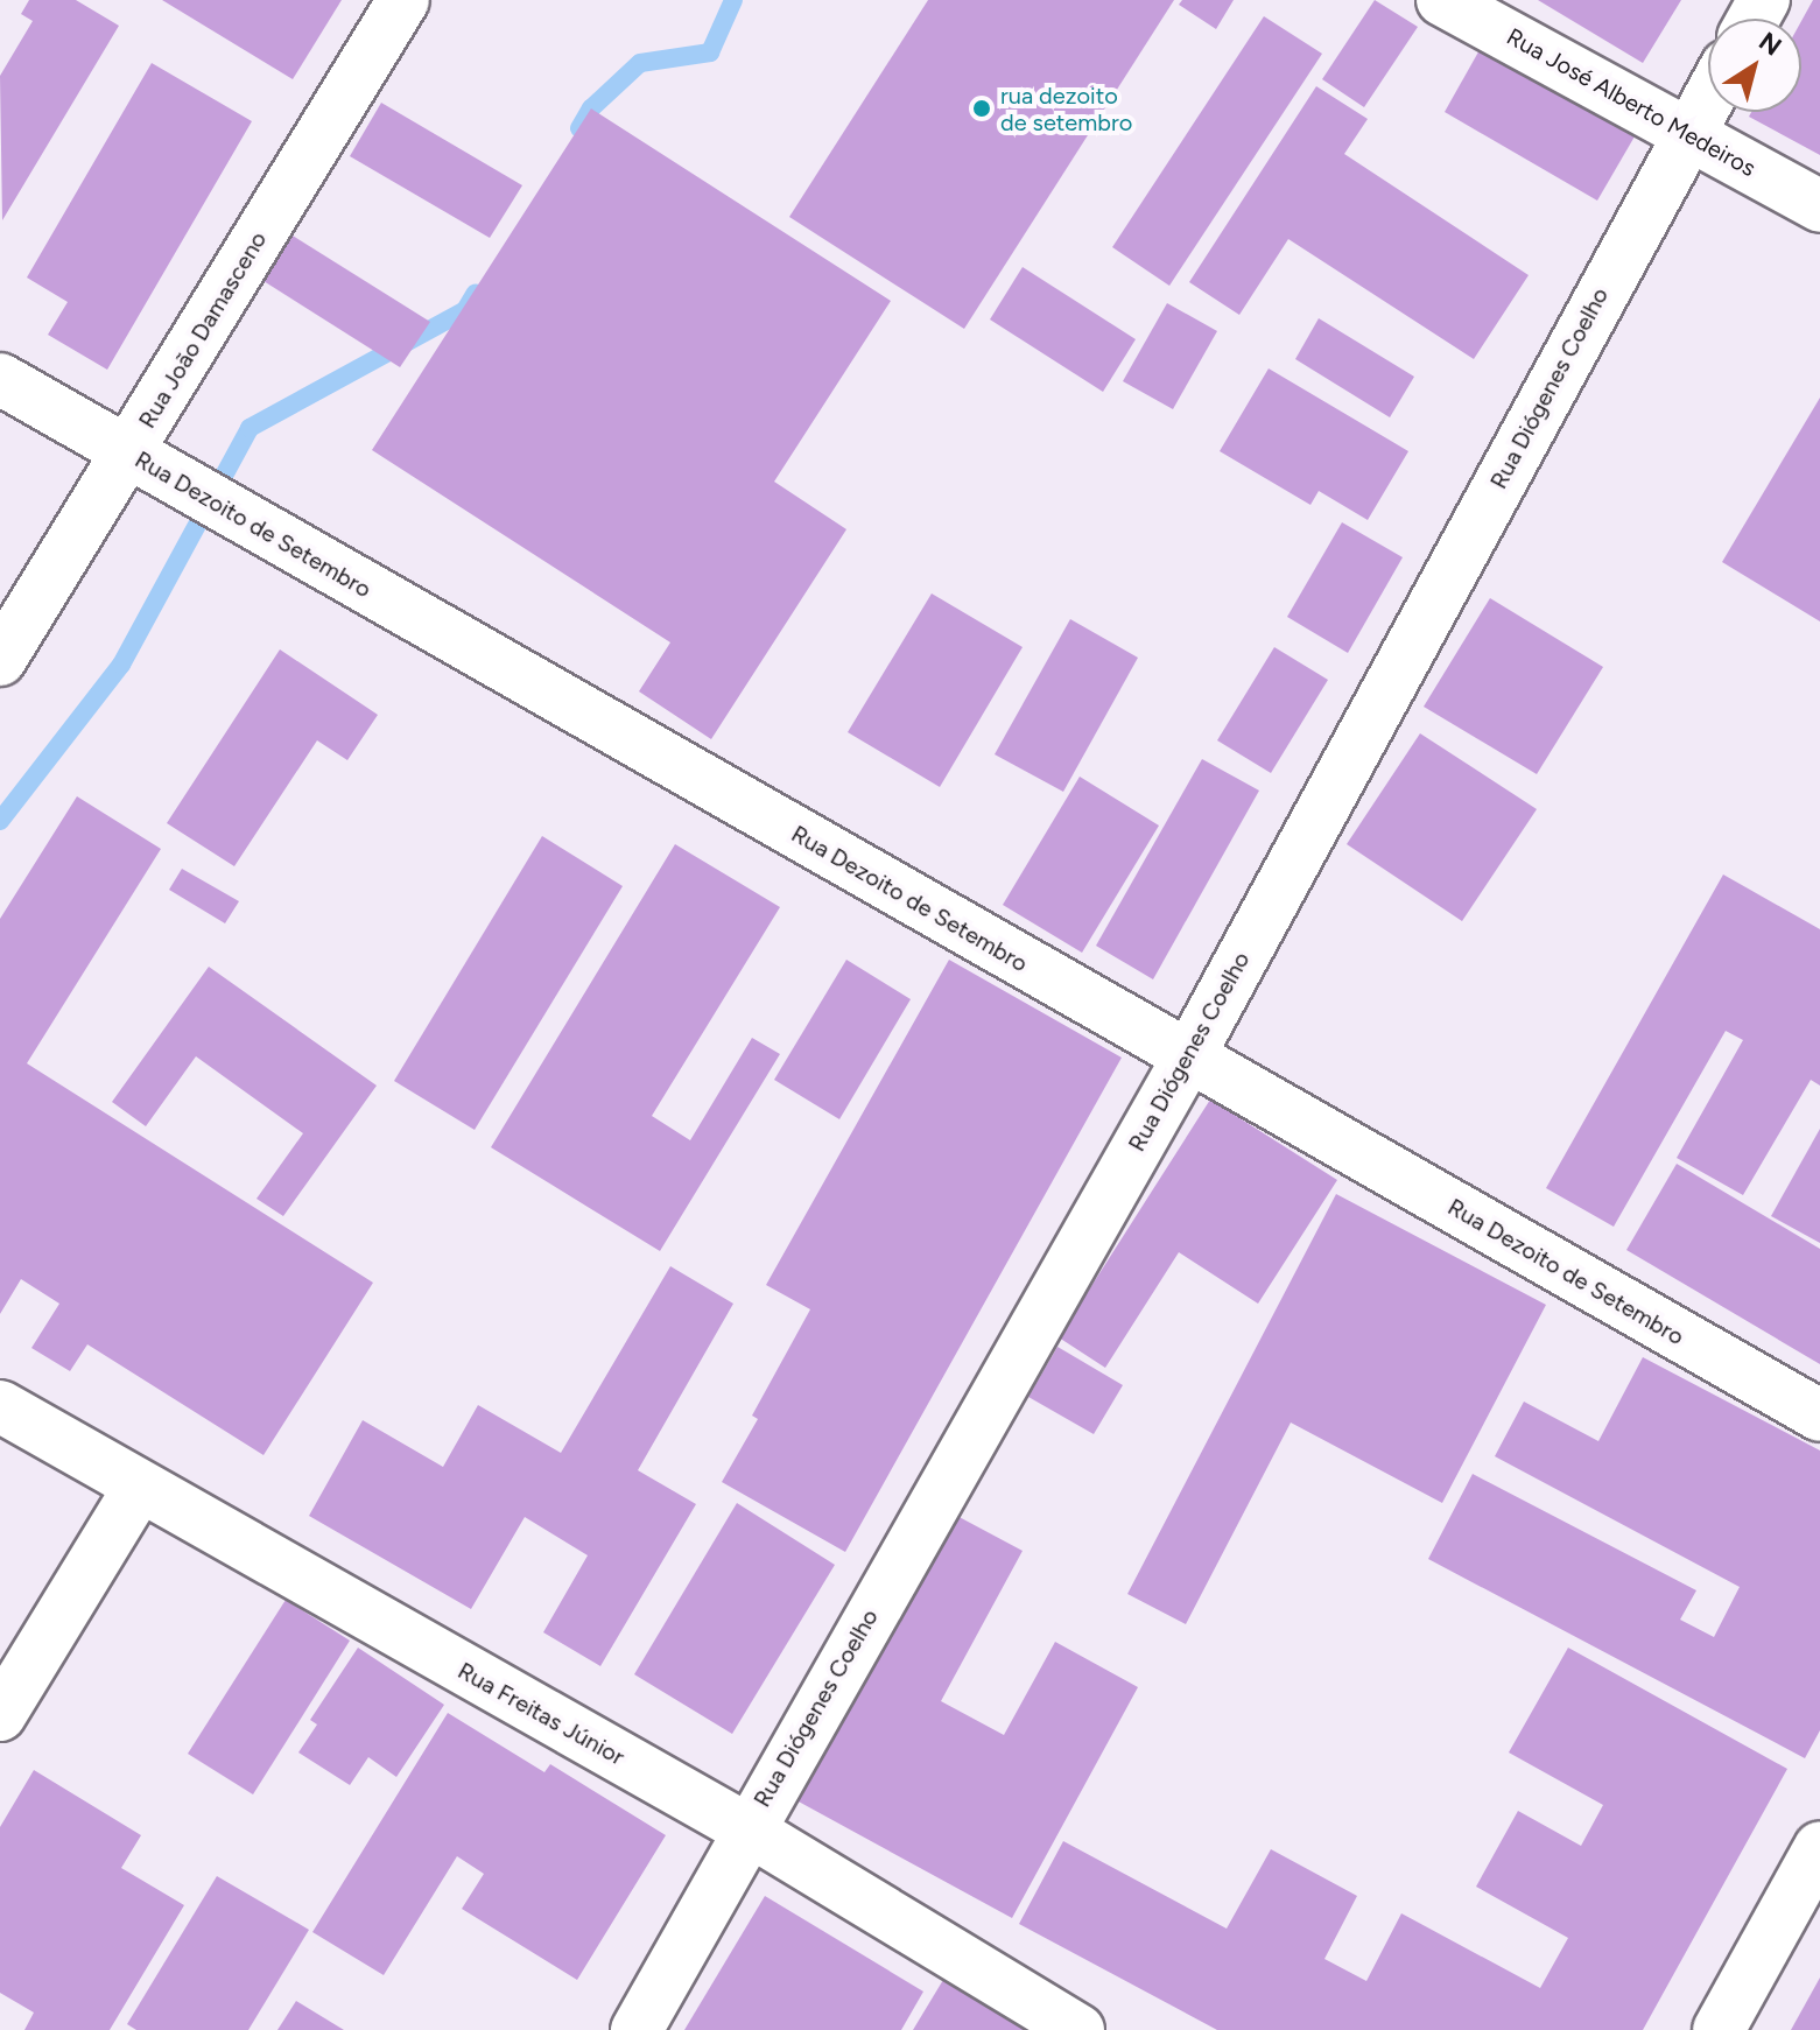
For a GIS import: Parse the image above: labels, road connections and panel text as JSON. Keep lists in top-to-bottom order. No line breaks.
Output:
{"streets":{"street":["Rua José Alberto Medeiros","Rua João Damasceno","Rua Diógenes Coelho","Rua Dezoito de Setembro","Rua Freitas Júnior"]},"crossings":[["Rua José Alberto Medeiros","Rua Diógenes Coelho"],["Rua João Damasceno","Rua Dezoito de Setembro"],["Rua Diógenes Coelho","Rua Dezoito de Setembro"],["Rua Diógenes Coelho","Rua Freitas Júnior"]],"places":["rua dezoito de setembro"],"north":"top right"}
